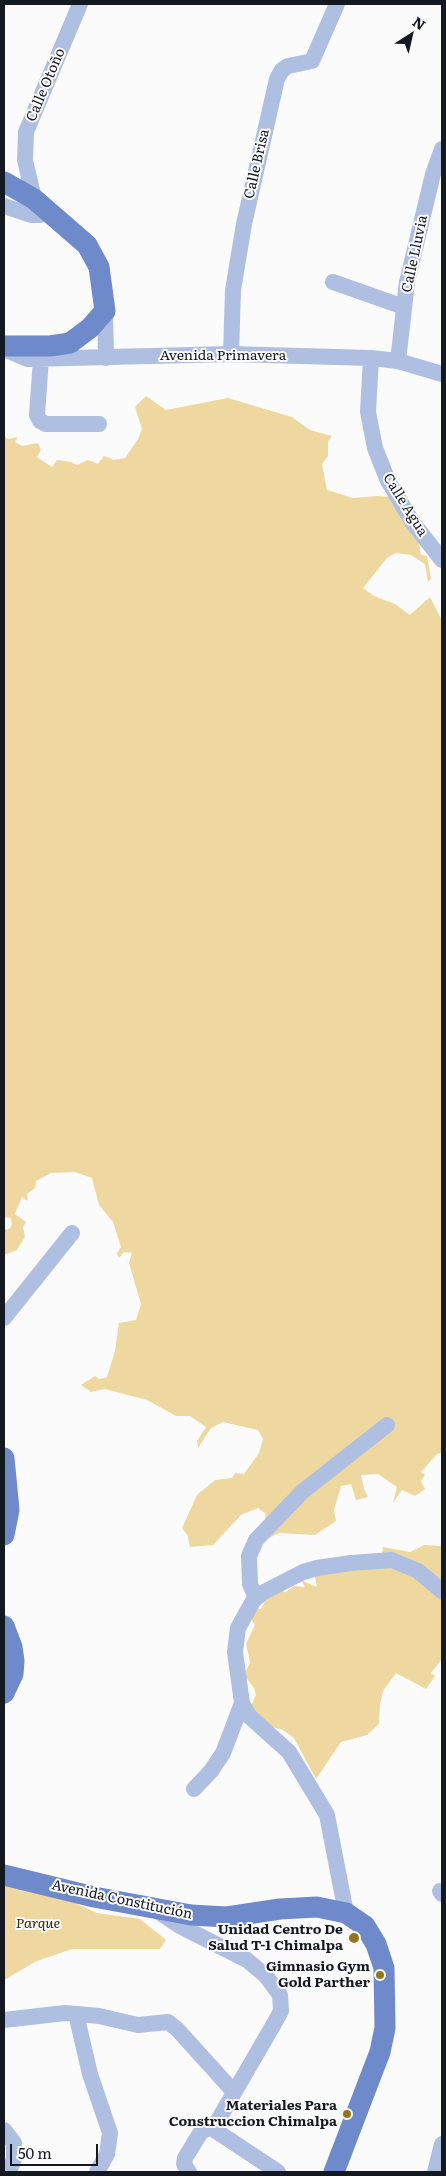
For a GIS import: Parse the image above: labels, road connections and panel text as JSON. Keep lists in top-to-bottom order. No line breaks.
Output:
{"streets":{"main road":["Avenida Constitución"],"street":["Calle Otoño","Calle Brisa","Calle Lluvia","Avenida Primavera","Calle Agua"]},"crossings":[["Calle Brisa","Avenida Primavera"],["Calle Lluvia","Avenida Primavera"],["Avenida Primavera","Calle Agua"]],"parks":["Parque"],"places":["Unidad Centro De Salud T-1 Chimalpa","Gimnasio Gym Gold Parther","Materiales Para Construccion Chimalpa"],"scale_bar":"50 m","north":"top right"}
